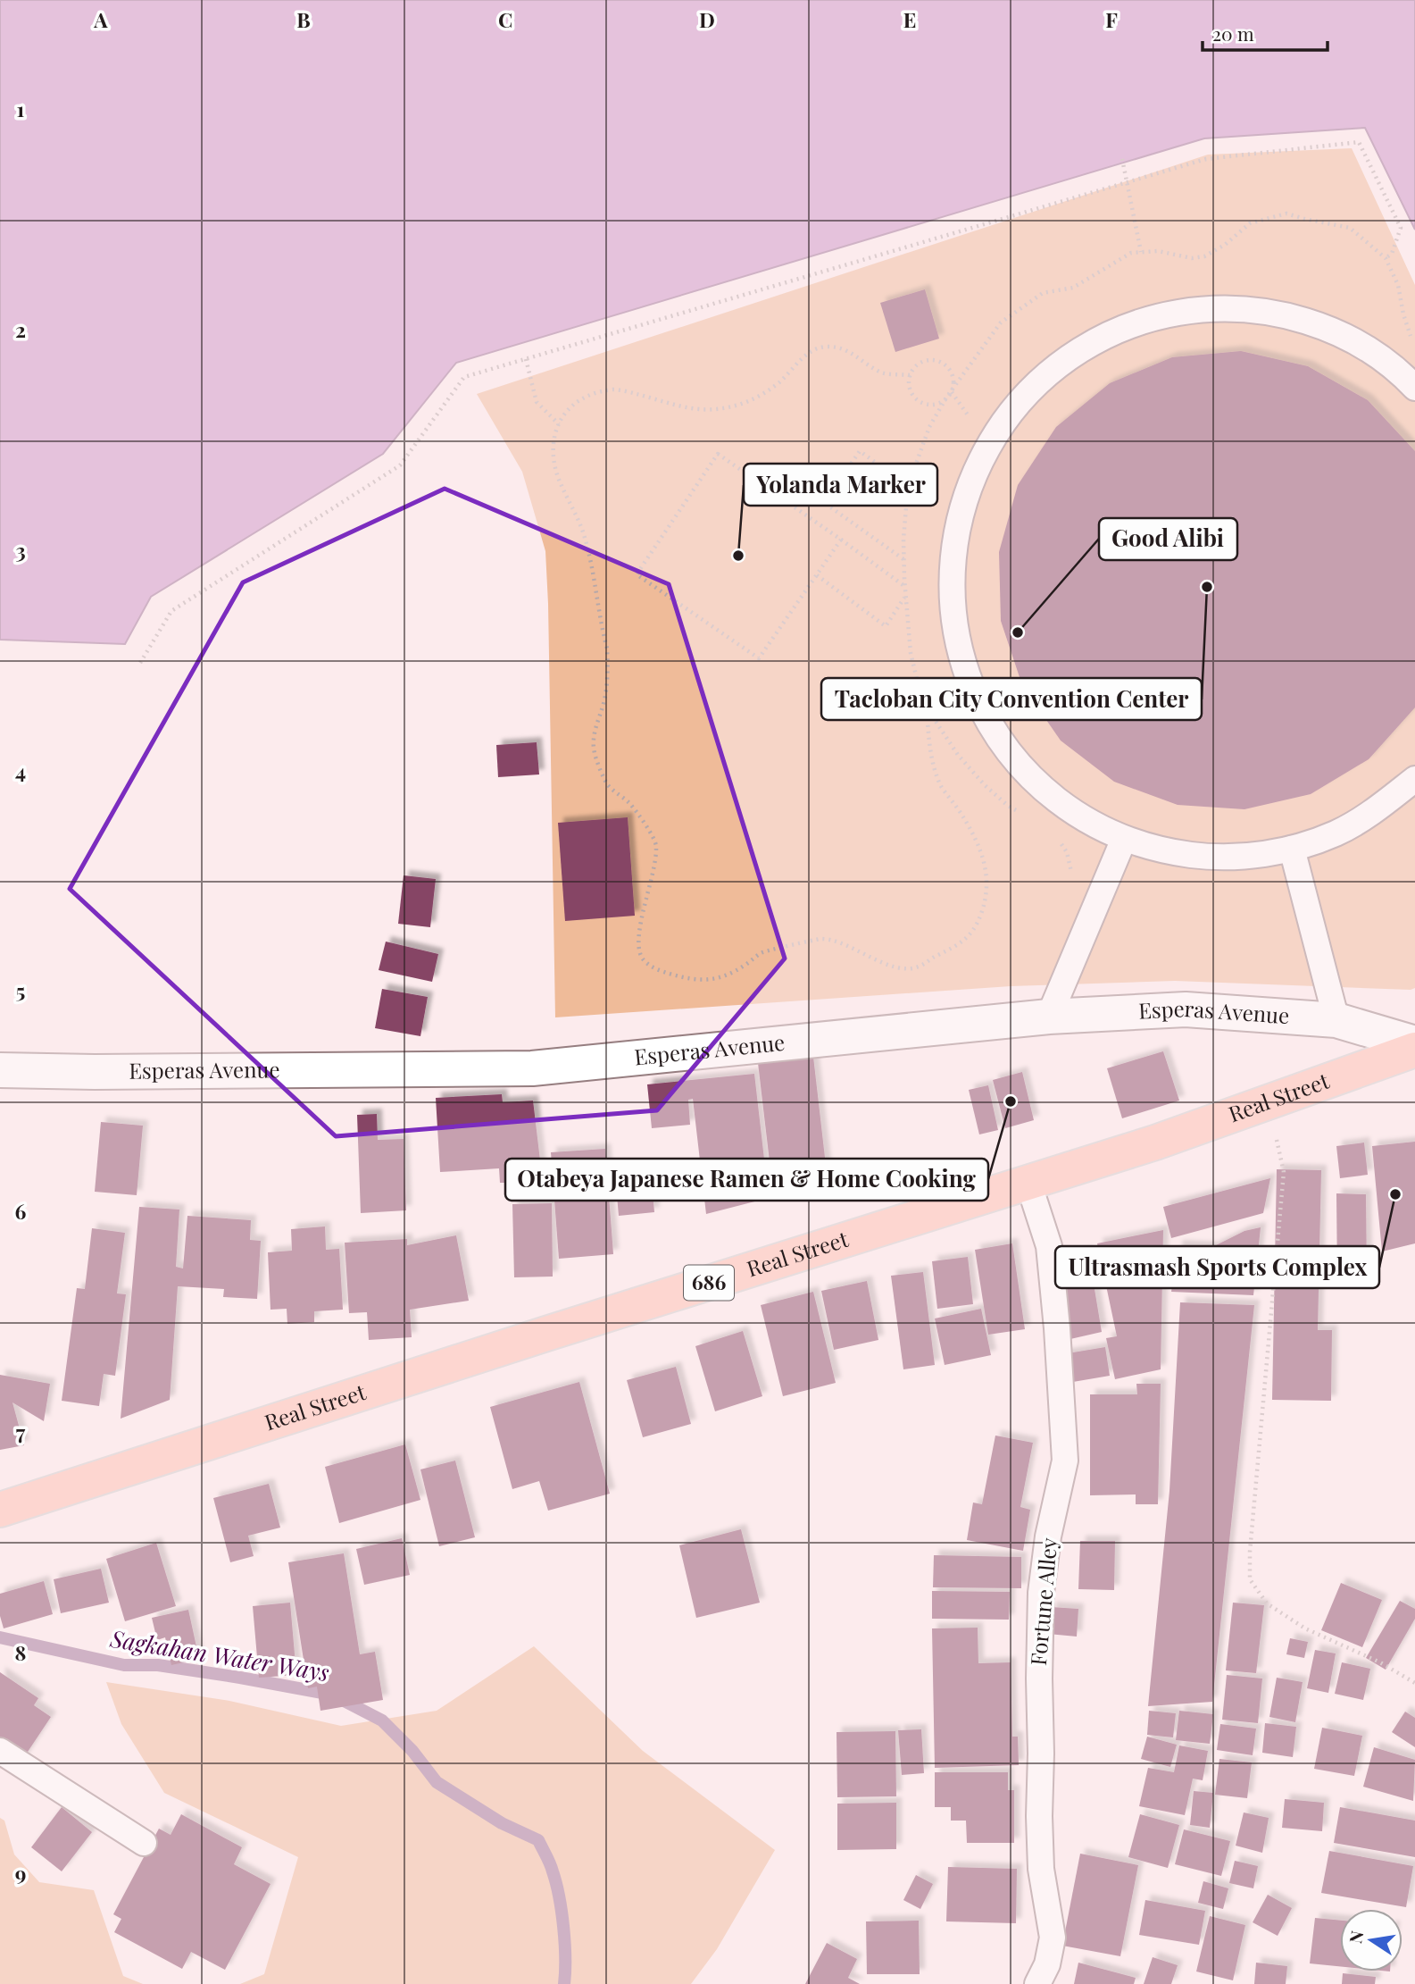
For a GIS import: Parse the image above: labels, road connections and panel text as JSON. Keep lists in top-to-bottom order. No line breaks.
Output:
{"streets":{"main road":["Real Street","686"],"street":["Esperas Avenue"],"lane":["Fortune Alley"]},"crossings":[["Real Street","Fortune Alley"]],"water":["Sagkahan Water Ways"],"places":["Yolanda Marker","Tacloban City Convention Center","Good Alibi","Otabeya Japanese Ramen & Home Cooking","Ultrasmash Sports Complex"],"scale_bar":"20 m","north":"left","grid":{"columns":["A","B","C","D","E","F"],"rows":["1","2","3","4","5","6","7","8","9"]}}
